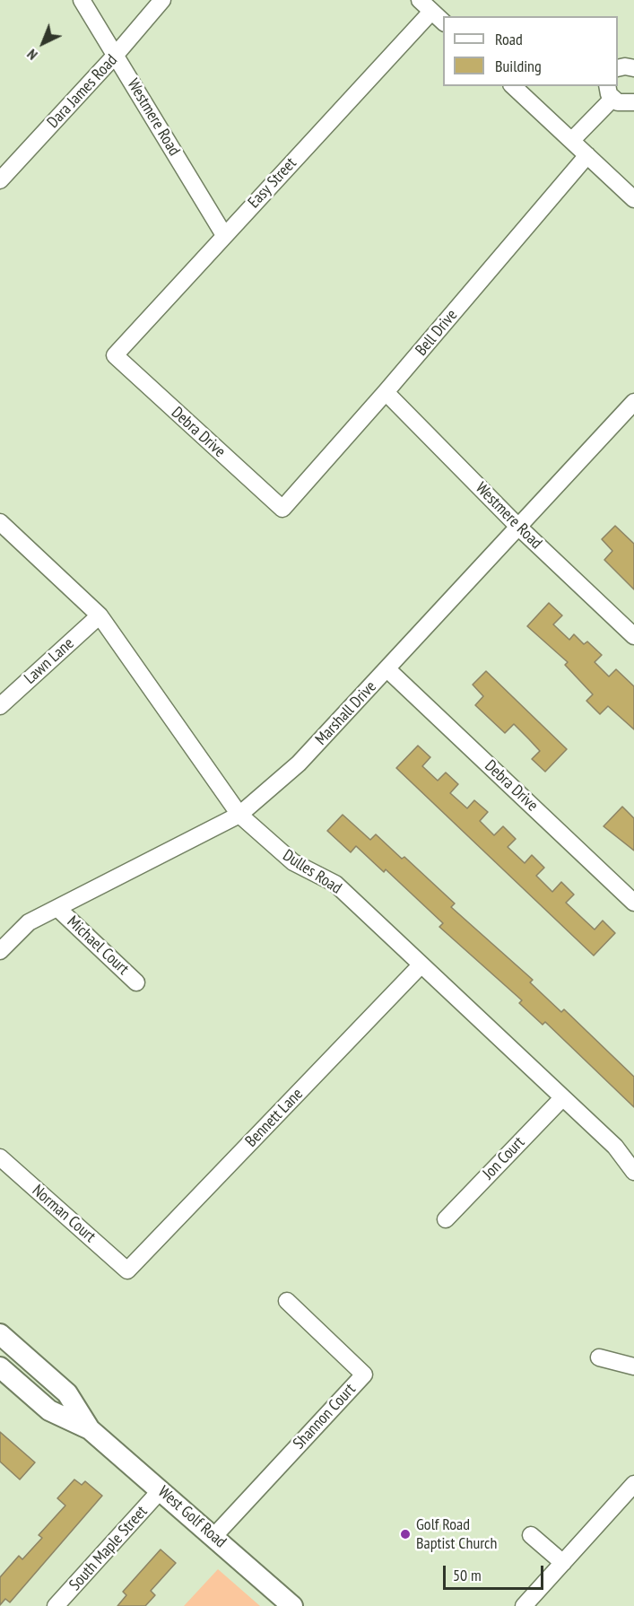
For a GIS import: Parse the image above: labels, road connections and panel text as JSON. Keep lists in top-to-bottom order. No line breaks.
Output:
{"streets":{"main road":["West Golf Road"],"street":["Dara James Road","Westmere Road","Easy Street","Bell Drive","Debra Drive","Lawn Lane","Marshall Drive","Dulles Road","Michael Court","Bennett Lane","Jon Court","Norman Court","Shannon Court","South Maple Street"]},"crossings":[["Dara James Road","Westmere Road"],["Westmere Road","Easy Street"],["Westmere Road","Bell Drive"],["Westmere Road","Marshall Drive"],["Easy Street","Debra Drive"],["Bell Drive","Debra Drive"],["Debra Drive","Marshall Drive"],["Lawn Lane","Dulles Road"],["Marshall Drive","Dulles Road"],["Marshall Drive","Michael Court"],["Dulles Road","Bennett Lane"],["Dulles Road","Jon Court"],["Bennett Lane","Norman Court"],["Shannon Court","West Golf Road"],["West Golf Road","South Maple Street"]],"places":["Golf Road Baptist Church"],"legend":["Road","Building"],"scale_bar":"50 m","north":"bottom left"}
